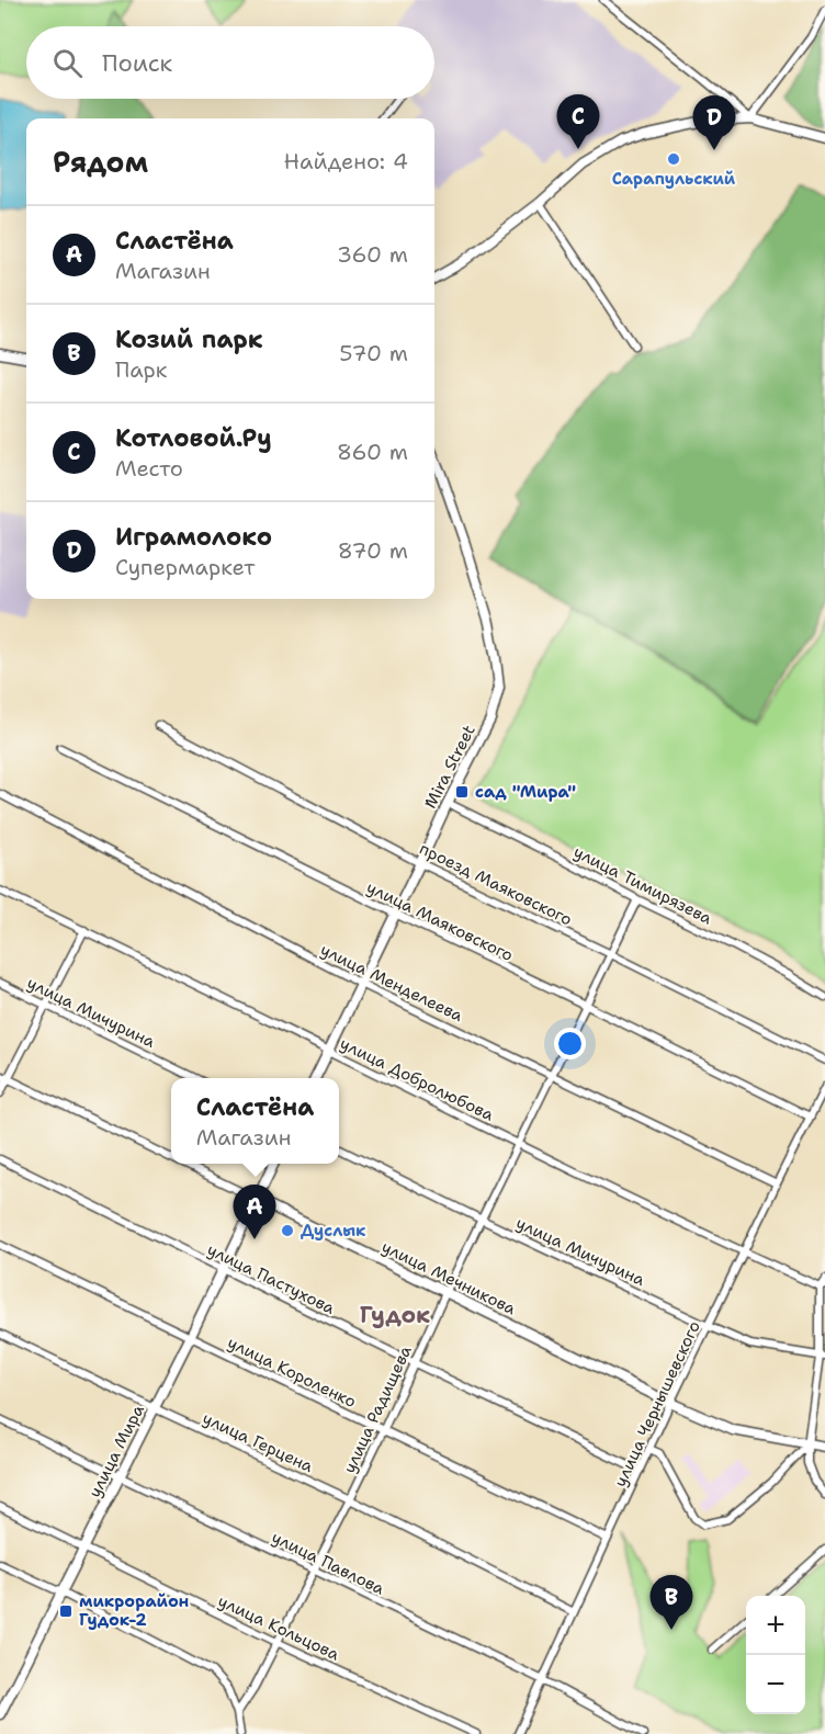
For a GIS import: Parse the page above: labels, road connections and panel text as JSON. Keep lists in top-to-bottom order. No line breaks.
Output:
{"streets":{"main road":["Mira Street","улица Мечникова","улица Мира"],"street":["проезд Маяковского","улица Тимирязева","улица Маяковского","улица Менделеева","улица Мичурина","улица Добролюбова","улица Пастухова","улица Короленко","улица Чернышевского","улица Радищева","улица Герцена","улица Павлова","улица Кольцова"]},"crossings":[["Mira Street","проезд Маяковского"],["Mira Street","улица Тимирязева"],["Mira Street","улица Маяковского"],["Mira Street","улица Менделеева"],["Mira Street","улица Добролюбова"],["проезд Маяковского","улица Радищева"],["улица Тимирязева","улица Радищева"],["улица Маяковского","улица Чернышевского"],["улица Маяковского","улица Радищева"],["улица Менделеева","улица Чернышевского"],["улица Менделеева","улица Радищева"],["улица Мичурина","улица Чернышевского"],["улица Мичурина","улица Радищева"],["улица Добролюбова","улица Чернышевского"],["улица Добролюбова","улица Радищева"],["улица Мечникова","улица Чернышевского"],["улица Мечникова","улица Радищева"],["улица Мечникова","улица Мира"],["улица Пастухова","улица Чернышевского"],["улица Пастухова","улица Радищева"],["улица Пастухова","улица Мира"],["улица Короленко","улица Чернышевского"],["улица Короленко","улица Радищева"],["улица Короленко","улица Мира"],["улица Чернышевского","улица Герцена"],["улица Чернышевского","улица Павлова"],["улица Радищева","улица Герцена"],["улица Радищева","улица Павлова"],["улица Радищева","улица Кольцова"],["улица Герцена","улица Мира"],["улица Мира","улица Павлова"],["улица Мира","улица Кольцова"]],"districts":["Гудок"],"places":{"other":["Сарапульский","Дуслык"],"transit":["сад \"Мира\"","микрорайон Гудок-2"]},"page":{"search":"Поиск","pins":["C","D","A","B"],"heading":["Рядом","Найдено: 4"],"list":[{"mark":"A","name":"Сластёна","note":"Магазин","value":"360 m"},{"mark":"B","name":"Козий парк","note":"Парк","value":"570 m"},{"mark":"C","name":"Котловой.Ру","note":"Место","value":"860 m"},{"mark":"D","name":"Играмолоко","note":"Супермаркет","value":"870 m"}],"popup":["Сластёна","Магазин"],"map_buttons":["+","−"]}}
